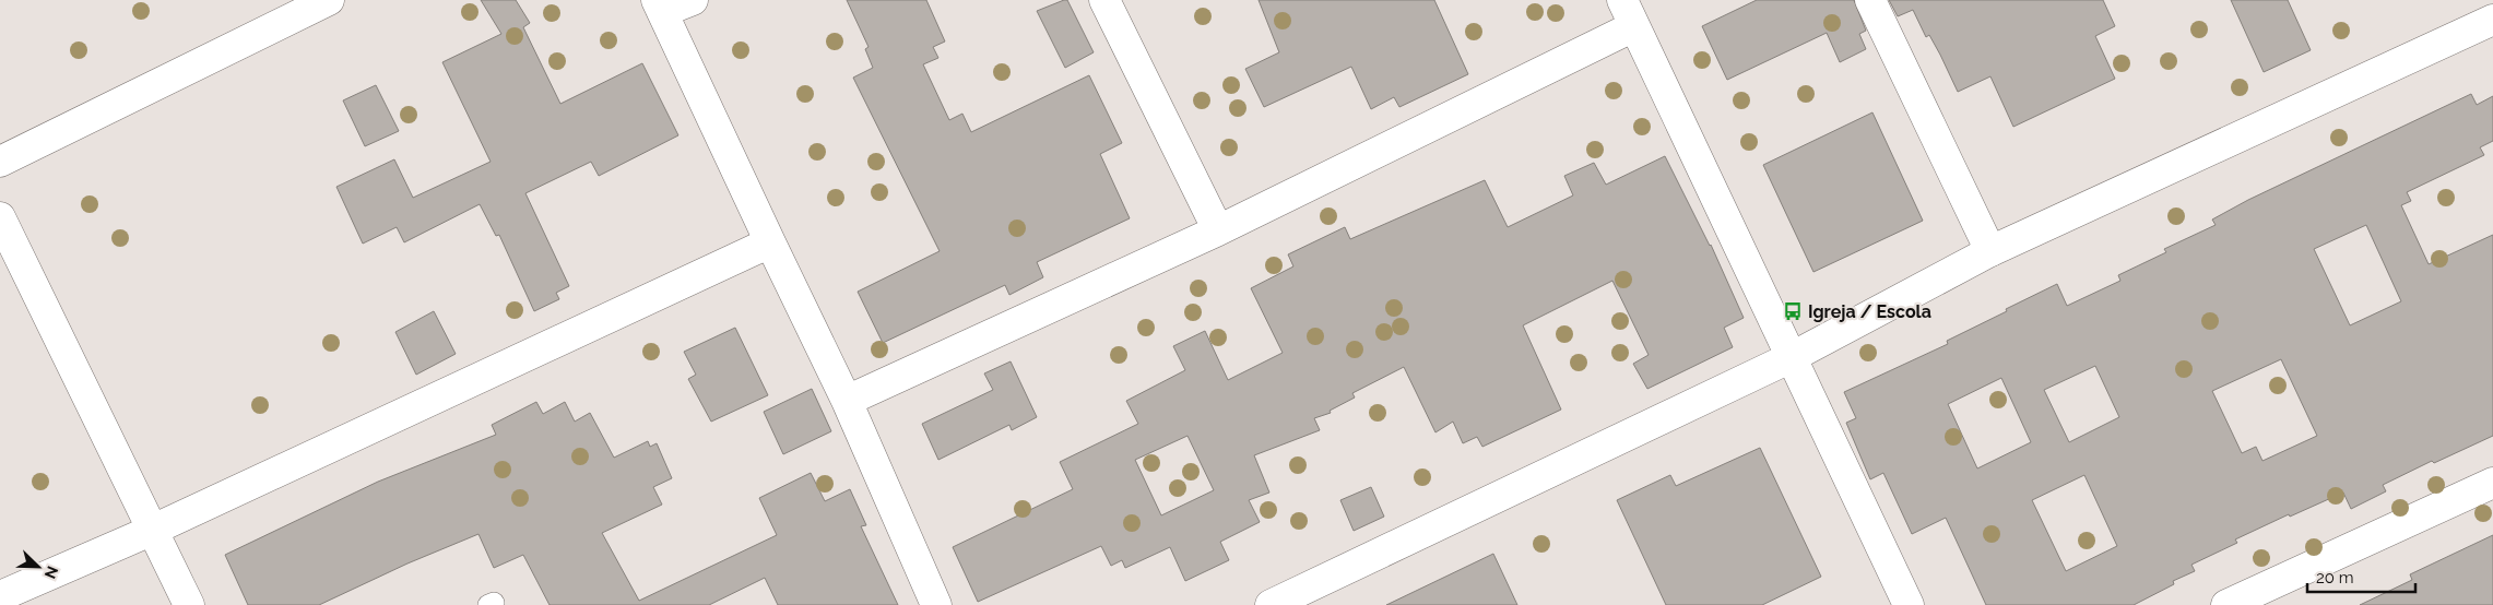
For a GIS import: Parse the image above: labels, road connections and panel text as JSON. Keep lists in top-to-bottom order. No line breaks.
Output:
{"places":{"bus stop":["Igreja / Escola"]},"scale_bar":"20 m","north":"bottom right"}
